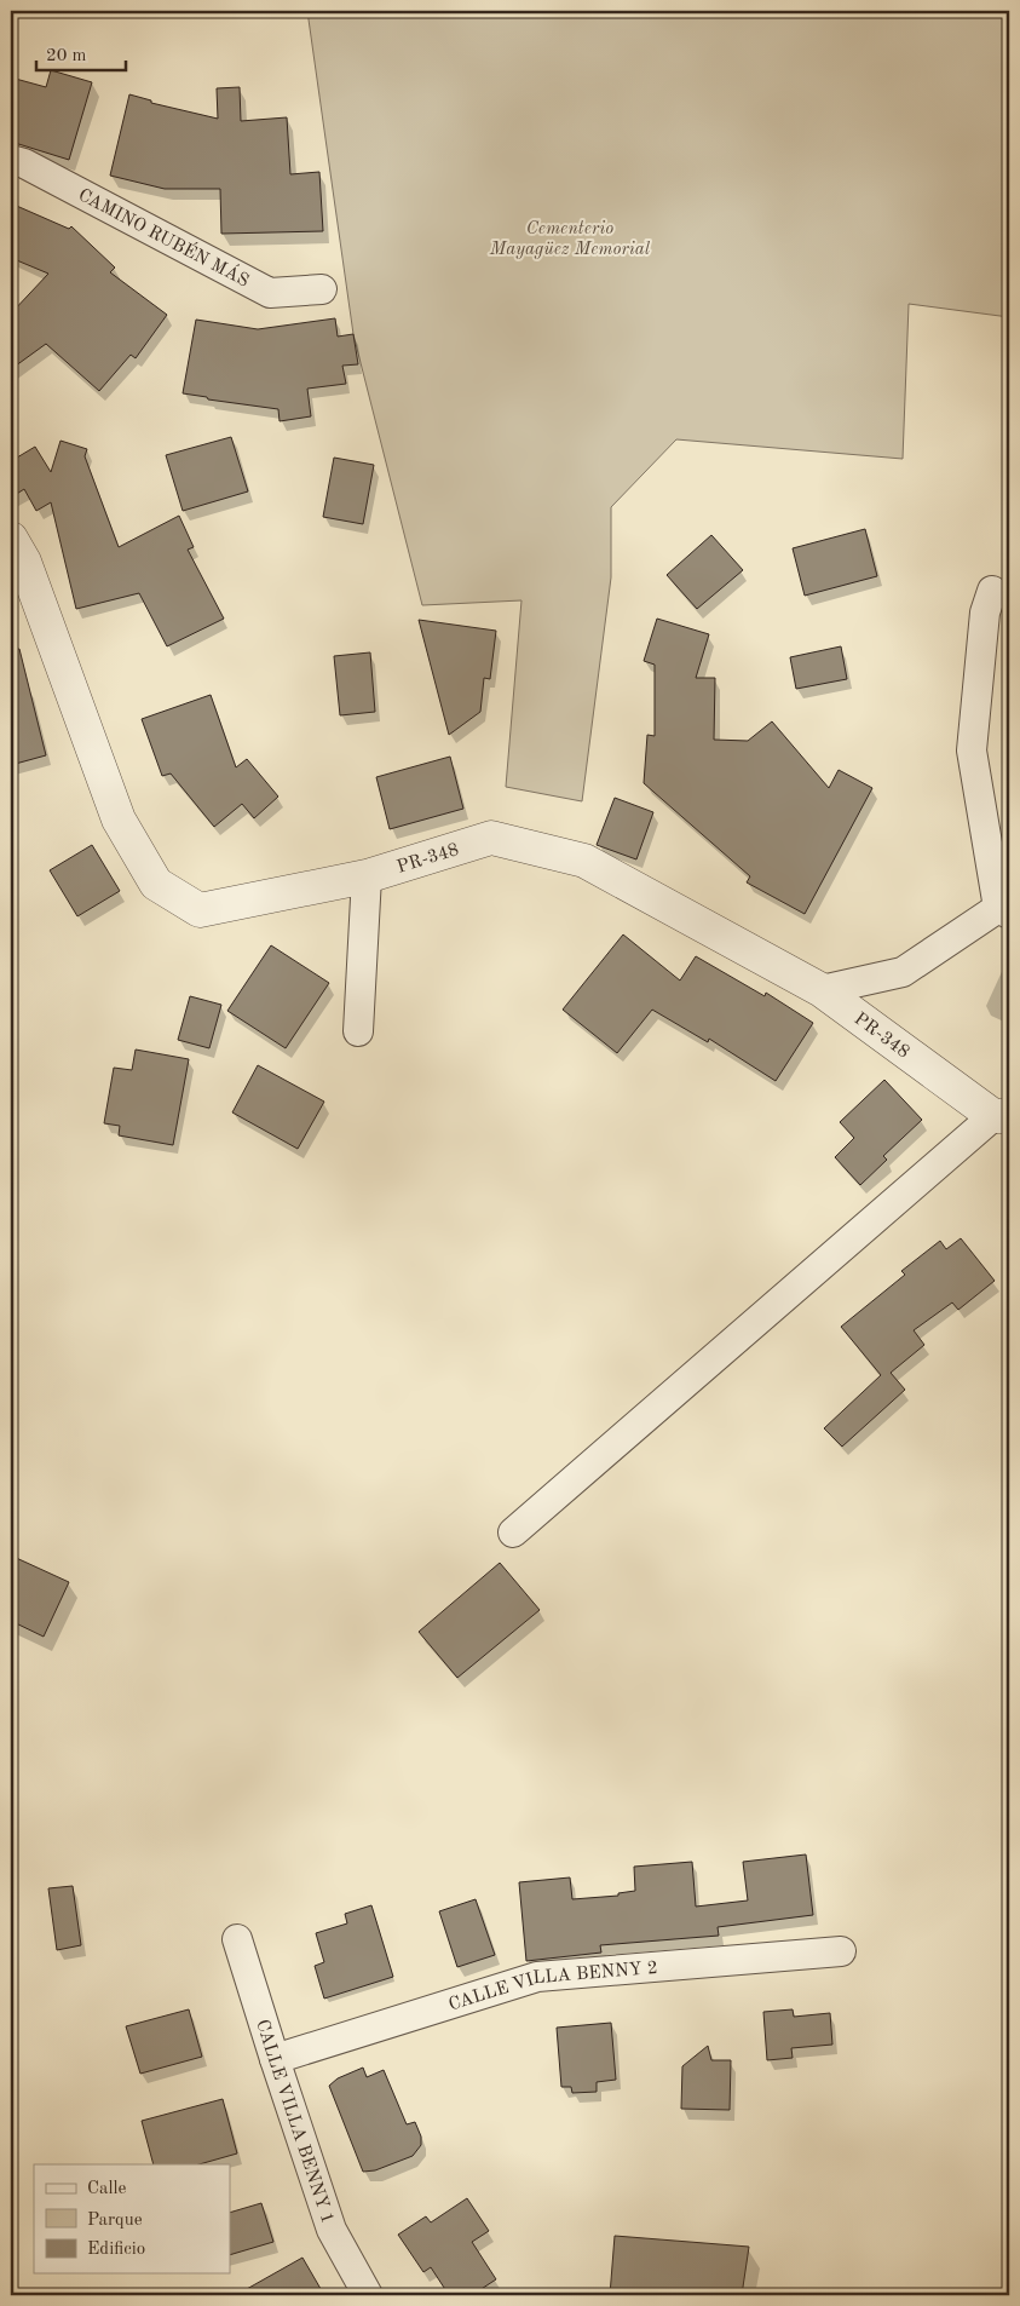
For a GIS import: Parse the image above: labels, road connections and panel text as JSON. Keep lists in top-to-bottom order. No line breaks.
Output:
{"streets":{"street":["CAMINO RUBÉN MÁS","PR-348","CALLE VILLA BENNY 2","CALLE VILLA BENNY 1"]},"crossings":[["CALLE VILLA BENNY 2","CALLE VILLA BENNY 1"]],"parks":["Cementerio Mayagüez Memorial"],"legend":["Calle","Parque","Edificio"],"scale_bar":"20 m"}
